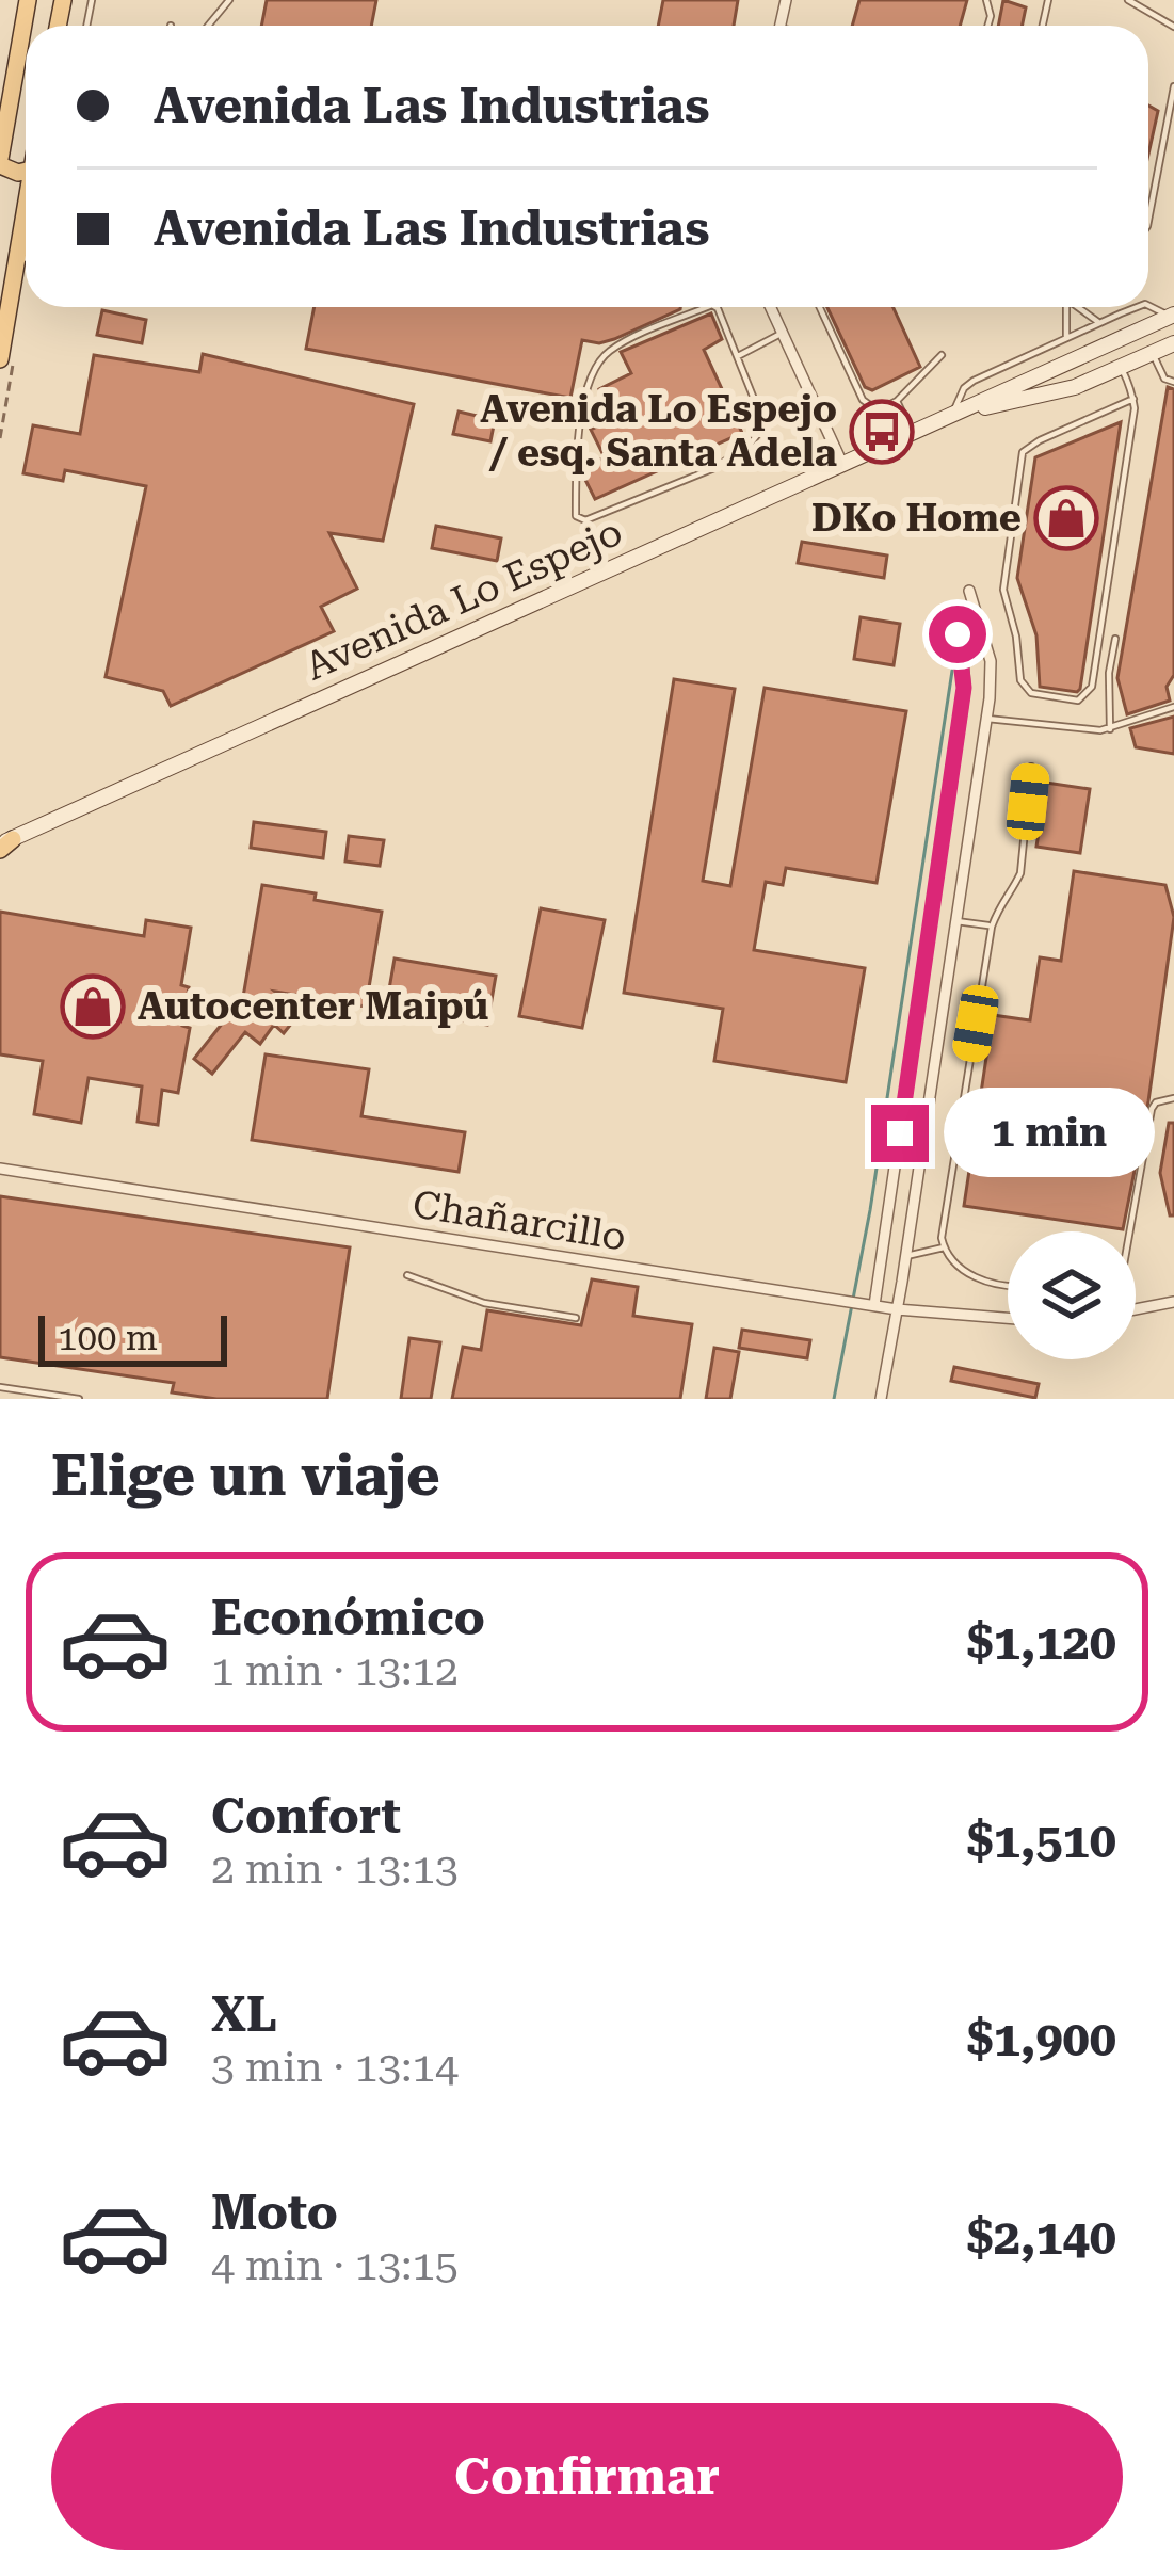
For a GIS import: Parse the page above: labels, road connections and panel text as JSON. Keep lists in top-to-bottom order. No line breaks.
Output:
{"streets":{"main road":["Avenida Lo Espejo"],"street":["Chañarcillo"]},"places":{"bus stop":["Avenida Lo Espejo / esq. Santa Adela"],"shop":["DKo Home","Autocenter Maipú"]},"scale_bar":"100 m","page":{"banner":["Avenida Las Industrias","Avenida Las Industrias"],"bubble":"1 min","scale":"100 m","heading":"Elige un viaje","list":[{"name":"Económico","note":"1 min · 13:12","value":"$1,120"},{"name":"Confort","note":"2 min · 13:13","value":"$1,510"},{"name":"XL","note":"3 min · 13:14","value":"$1,900"},{"name":"Moto","note":"4 min · 13:15","value":"$2,140"}],"buttons":"Confirmar"}}
